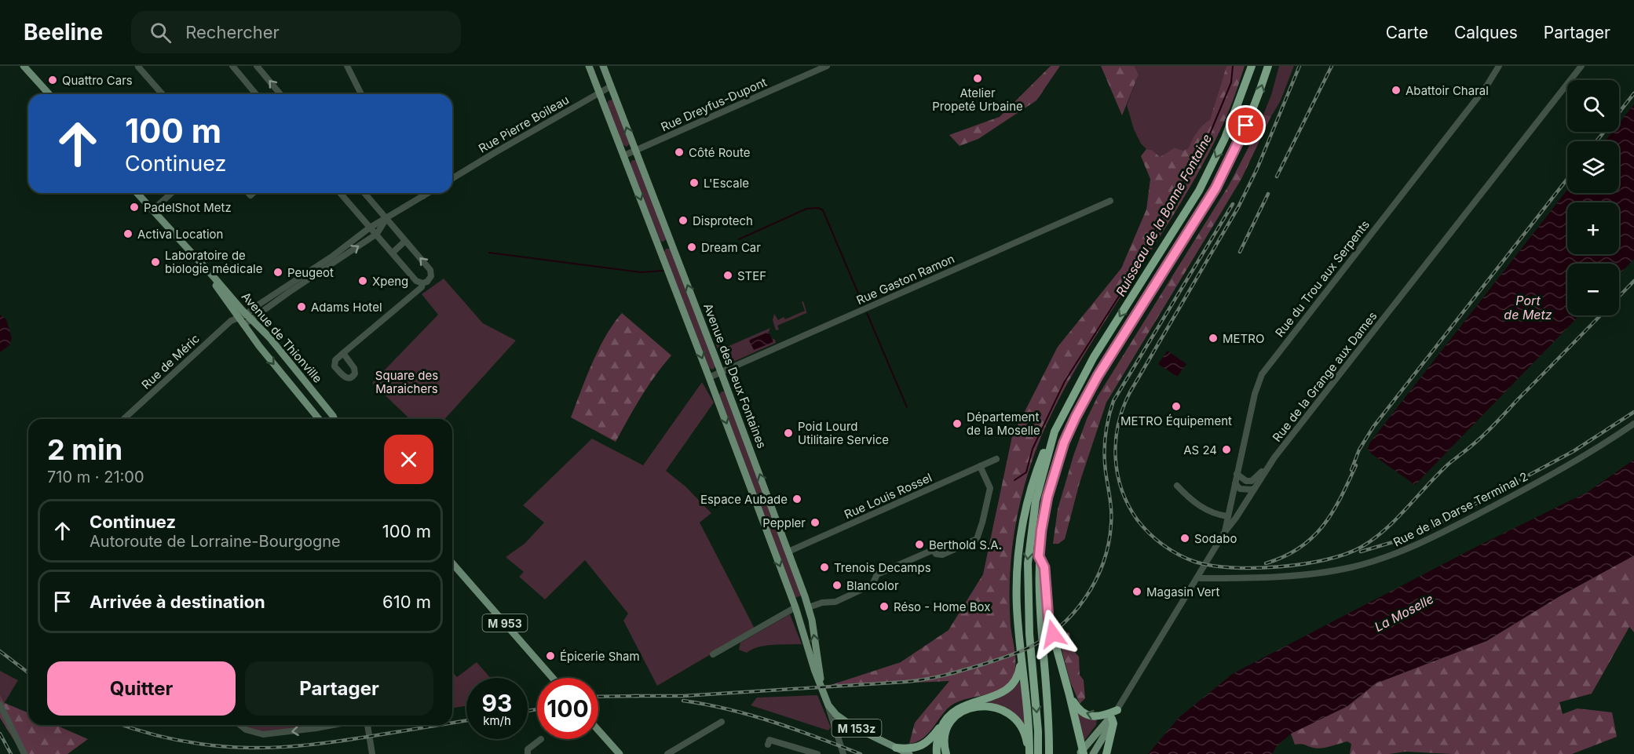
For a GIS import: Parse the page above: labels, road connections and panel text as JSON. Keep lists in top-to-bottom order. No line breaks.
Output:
{"streets":{"main road":["Avenue de Thionville","Avenue des Deux Fontaines","M 953","M 153z"],"street":["Rue Dreyfus-Dupont","Rue Pierre Boileau","Rue du Trou aux Serpents","Rue Gaston Ramon","Rue de Méric","Rue de la Grange aux Dames","Rue Louis Rossel","Rue de la Darse Terminal 2"]},"crossings":[["Rue Dreyfus-Dupont","Avenue des Deux Fontaines"],["Rue Pierre Boileau","Avenue des Deux Fontaines"],["Rue du Trou aux Serpents","Rue de la Grange aux Dames"],["Rue Gaston Ramon","Avenue des Deux Fontaines"],["Avenue de Thionville","Rue de Méric"],["Avenue des Deux Fontaines","Rue Louis Rossel"],["Avenue des Deux Fontaines","M 153z"],["Rue de la Grange aux Dames","Rue de la Darse Terminal 2"]],"water":["Ruisseau de la Bonne Fontaine","Port de Metz","La Moselle"],"parks":["Square des Maraichers"],"places":["Atelier Propeté Urbaine","Quattro Cars","Abattoir Charal","Côté Route","L'Escale","PadelShot Metz","Disprotech","Activa Location","Dream Car","Laboratoire de biologie médicale","Peugeot","STEF","Xpeng","Adams Hotel","METRO","METRO Équipement","Département de la Moselle","Poid Lourd Utilitaire Service","AS 24","Espace Aubade","Peppler","Sodabo","Berthold S.A.","Trenois Decamps","Blancolor","Magasin Vert","Réso - Home Box","Épicerie Sham"],"page":{"header":"Beeline","search":"Rechercher","nav":["Carte","Calques","Partager"],"map_buttons":["+","−"],"turn":["100 m","Continuez"],"heading":["2 min","710 m · 21:00"],"list":[{"name":"Continuez","note":"Autoroute de Lorraine-Bourgogne","value":"100 m"},{"name":"Arrivée à destination","value":"610 m"}],"buttons":["Quitter","Partager"],"speed":"93 km/h","limit":"100"}}
